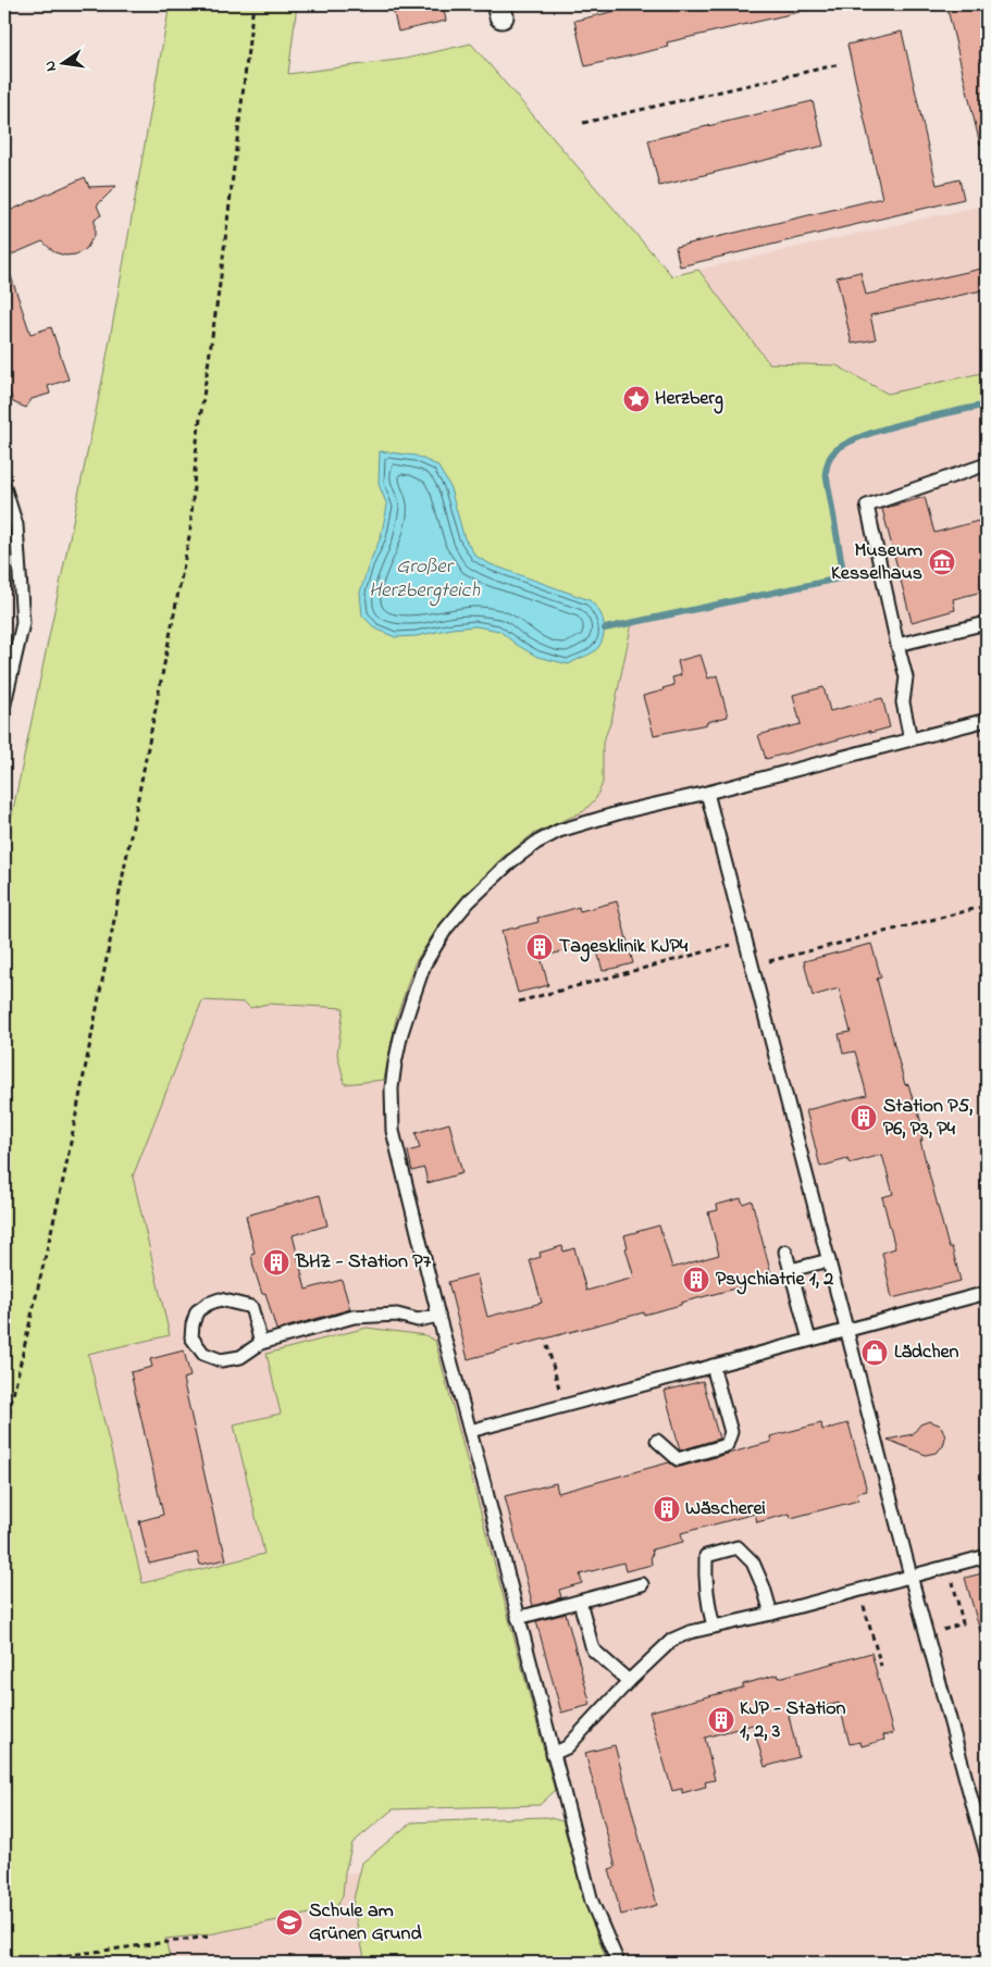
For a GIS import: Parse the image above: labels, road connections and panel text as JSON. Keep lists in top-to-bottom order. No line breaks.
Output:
{"water":["Großer Herzbergteich"],"places":{"place":["Herzberg"],"museum":["Museum Kesselhaus"],"building":["Tagesklinik KJP4","Station P5, P6, P3, P4","BHZ - Station P7","Psychiatrie 1, 2","Wäscherei","KJP - Station 1, 2, 3"],"shop":["Lädchen"],"school or university":["Schule am Grünen Grund"]},"north":"left"}
